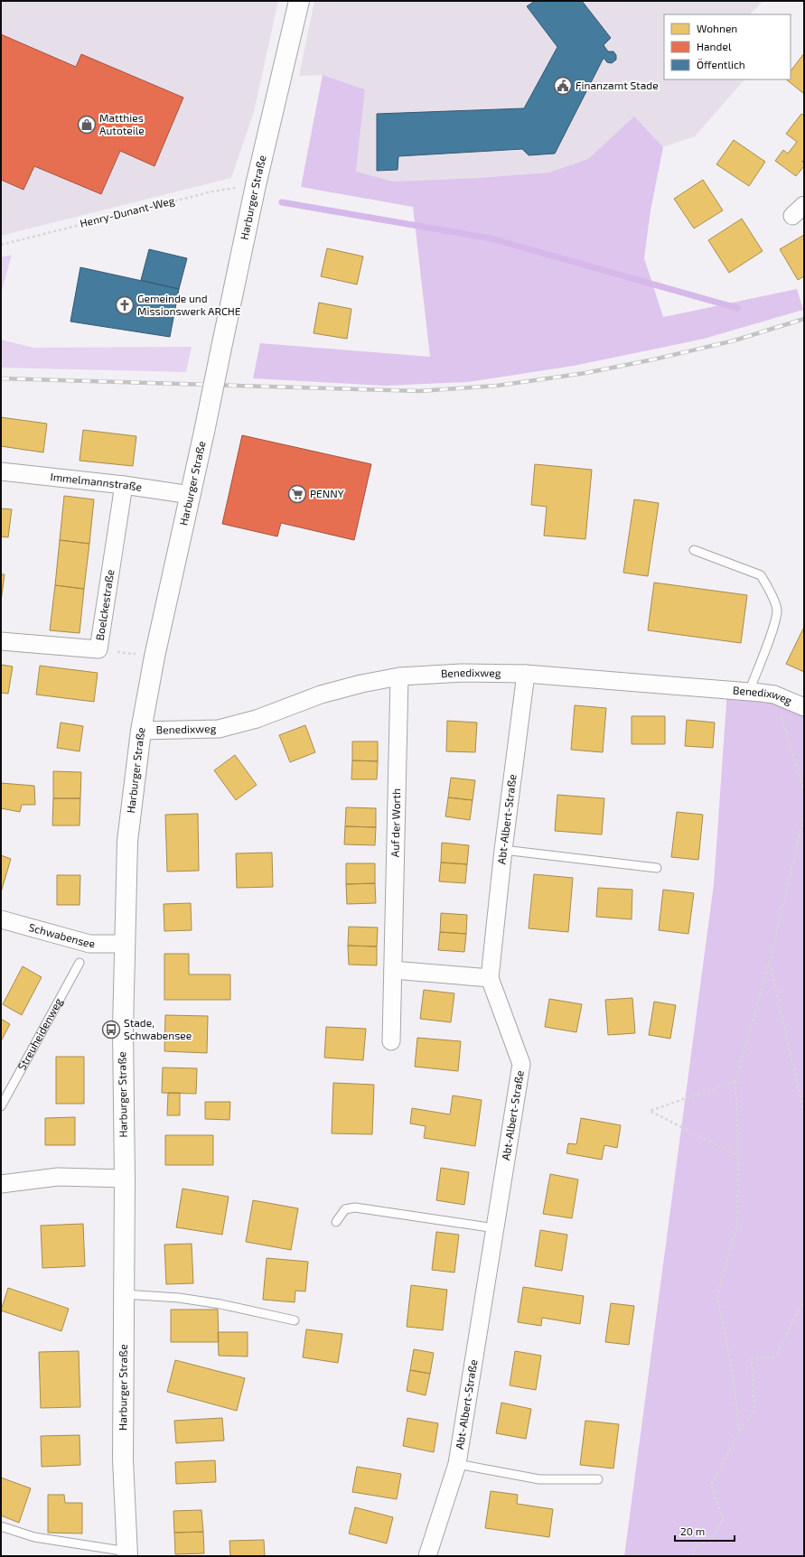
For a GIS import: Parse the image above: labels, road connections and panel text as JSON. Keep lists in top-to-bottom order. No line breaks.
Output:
{"streets":{"main road":["Harburger Straße"],"street":["Immelmannstraße","Boelckestraße","Benedixweg","Abt-Albert-Straße","Auf der Worth","Schwabensee"],"lane":["Streuheidenweg"],"path":["Henry-Dunant-Weg"]},"crossings":[["Harburger Straße","Henry-Dunant-Weg"],["Harburger Straße","Immelmannstraße"],["Harburger Straße","Benedixweg"],["Harburger Straße","Schwabensee"],["Immelmannstraße","Boelckestraße"],["Benedixweg","Abt-Albert-Straße"],["Benedixweg","Auf der Worth"]],"places":{"public building":["Finanzamt Stade"],"shop":["Matthies Autoteile"],"church":["Gemeinde und Missionswerk ARCHE"],"supermarket":["PENNY"],"bus stop":["Stade, Schwabensee"]},"legend":["Wohnen","Handel","Öffentlich"],"scale_bar":"20 m"}
